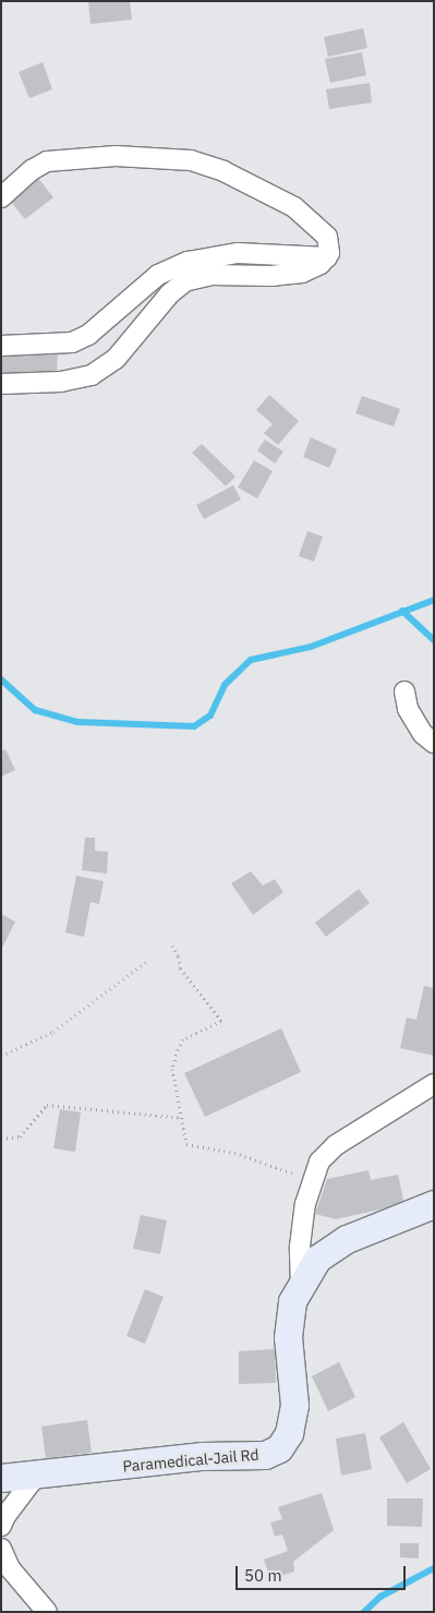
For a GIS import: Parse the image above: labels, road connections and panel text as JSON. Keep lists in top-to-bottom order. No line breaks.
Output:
{"streets":{"main road":["Paramedical-Jail Rd"]},"scale_bar":"50 m"}
